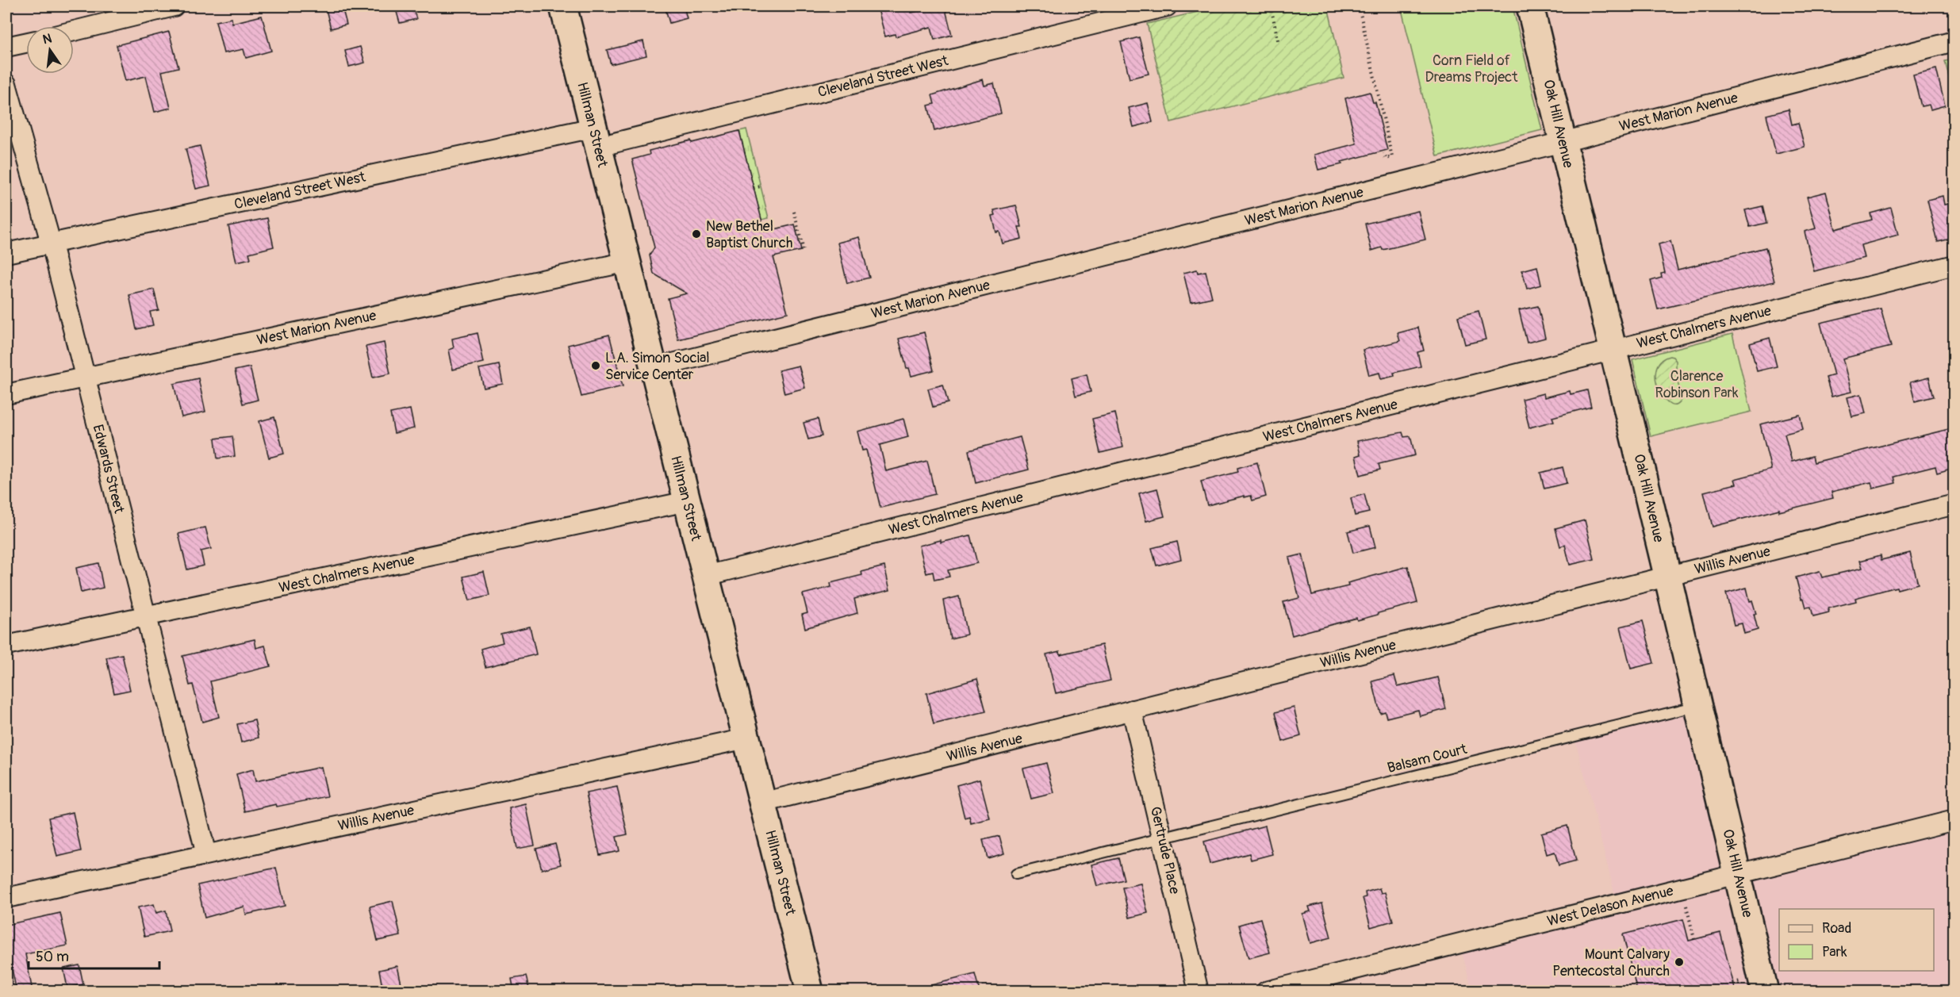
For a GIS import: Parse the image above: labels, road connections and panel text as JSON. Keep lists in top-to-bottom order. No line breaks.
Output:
{"streets":{"street":["Cleveland Street West","West Marion Avenue","Oak Hill Avenue","Hillman Street","West Chalmers Avenue","Edwards Street","Willis Avenue","Gertrude Place","West Delason Avenue"],"lane":["Balsam Court"]},"crossings":[["Cleveland Street West","Hillman Street"],["Cleveland Street West","Edwards Street"],["West Marion Avenue","Oak Hill Avenue"],["West Marion Avenue","Hillman Street"],["West Marion Avenue","Edwards Street"],["Oak Hill Avenue","West Chalmers Avenue"],["Oak Hill Avenue","Willis Avenue"],["Oak Hill Avenue","Balsam Court"],["Oak Hill Avenue","West Delason Avenue"],["Hillman Street","West Chalmers Avenue"],["Hillman Street","Willis Avenue"],["West Chalmers Avenue","Edwards Street"],["Edwards Street","Willis Avenue"],["Willis Avenue","Gertrude Place"],["Balsam Court","Gertrude Place"]],"parks":["Corn Field of Dreams Project","Clarence Robinson Park"],"places":["New Bethel Baptist Church","L.A. Simon Social Service Center","Mount Calvary Pentecostal Church"],"legend":["Road","Park"],"scale_bar":"50 m","north":"top"}
